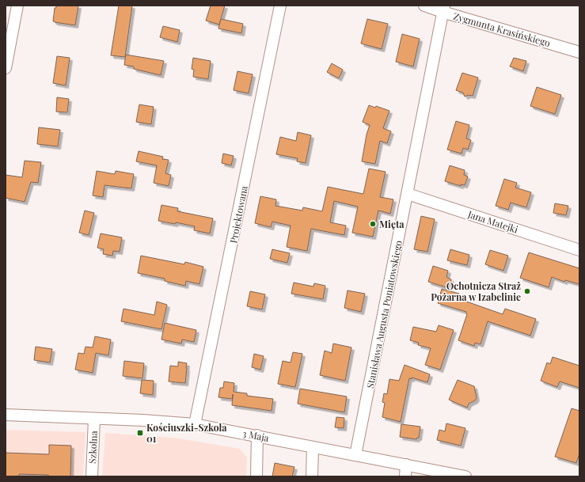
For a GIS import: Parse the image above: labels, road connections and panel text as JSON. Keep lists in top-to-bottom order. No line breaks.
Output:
{"streets":{"street":["Zygmunta Krasińskiego","Projektowana","Jana Matejki","Stanisława Augusta Poniatowskiego","3 Maja","Szkolna"]},"crossings":[["Zygmunta Krasińskiego","Stanisława Augusta Poniatowskiego"],["Projektowana","3 Maja"],["Jana Matejki","Stanisława Augusta Poniatowskiego"],["Stanisława Augusta Poniatowskiego","3 Maja"],["3 Maja","Szkolna"]],"places":{"other":["Mięta","Ochotnicza Straż Pożarna w Izabelinie"],"transit":["Kościuszki-Szkoła 01"]}}
